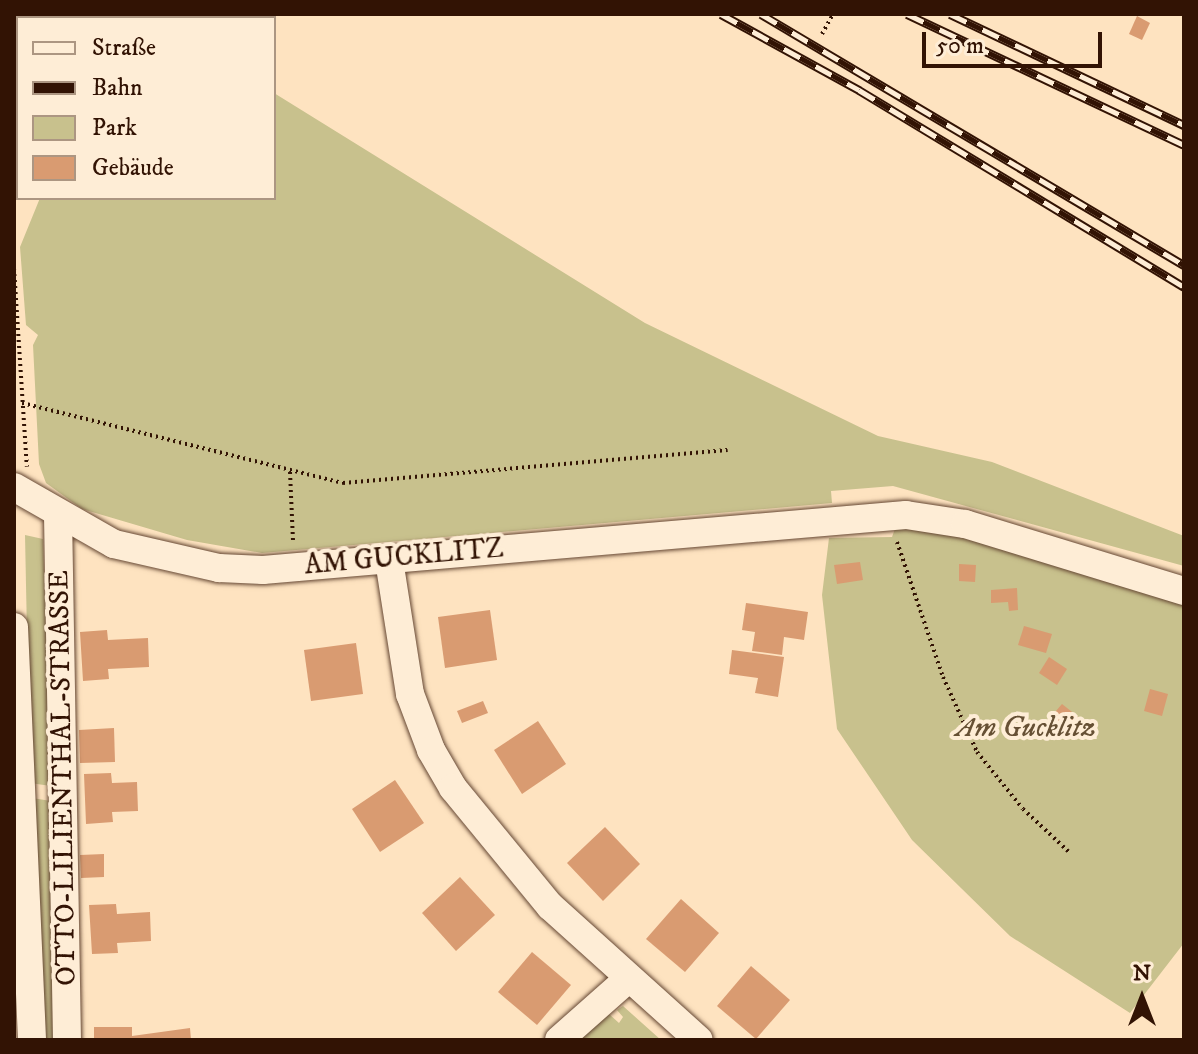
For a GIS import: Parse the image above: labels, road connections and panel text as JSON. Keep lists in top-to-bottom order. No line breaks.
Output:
{"streets":{"street":["AM GUCKLITZ","OTTO-LILIENTHAL-STRASSE"]},"crossings":[["AM GUCKLITZ","OTTO-LILIENTHAL-STRASSE"]],"parks":["Am Gucklitz"],"legend":["Straße","Bahn","Park","Gebäude"],"scale_bar":"50 m","north":"top"}
